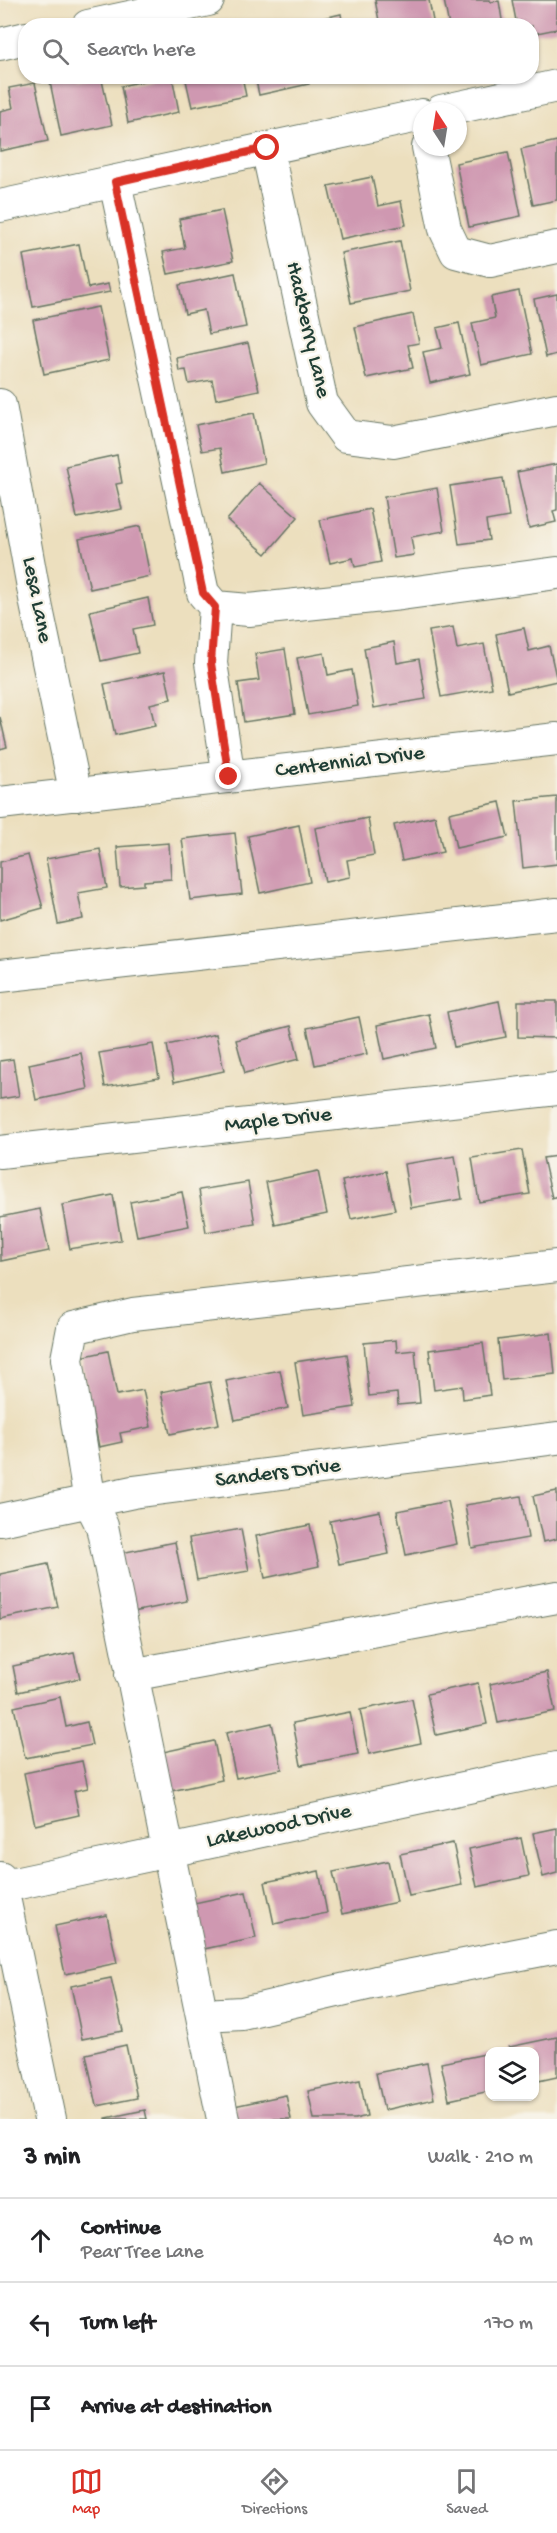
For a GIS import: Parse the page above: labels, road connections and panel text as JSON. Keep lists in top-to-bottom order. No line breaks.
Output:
{"streets":{"street":["Hackberry Lane","Lesa Lane","Centennial Drive","Maple Drive","Sanders Drive","Lakewood Drive"]},"crossings":[["Lesa Lane","Centennial Drive"]],"north":"top","page":{"search":"Search here","heading":["3 min","Walk · 210 m"],"list":[["Continue","Pear Tree Lane","40 m"],["Turn left","170 m"],"Arrive at destination"],"nav":["Map","Directions","Saved"]}}
